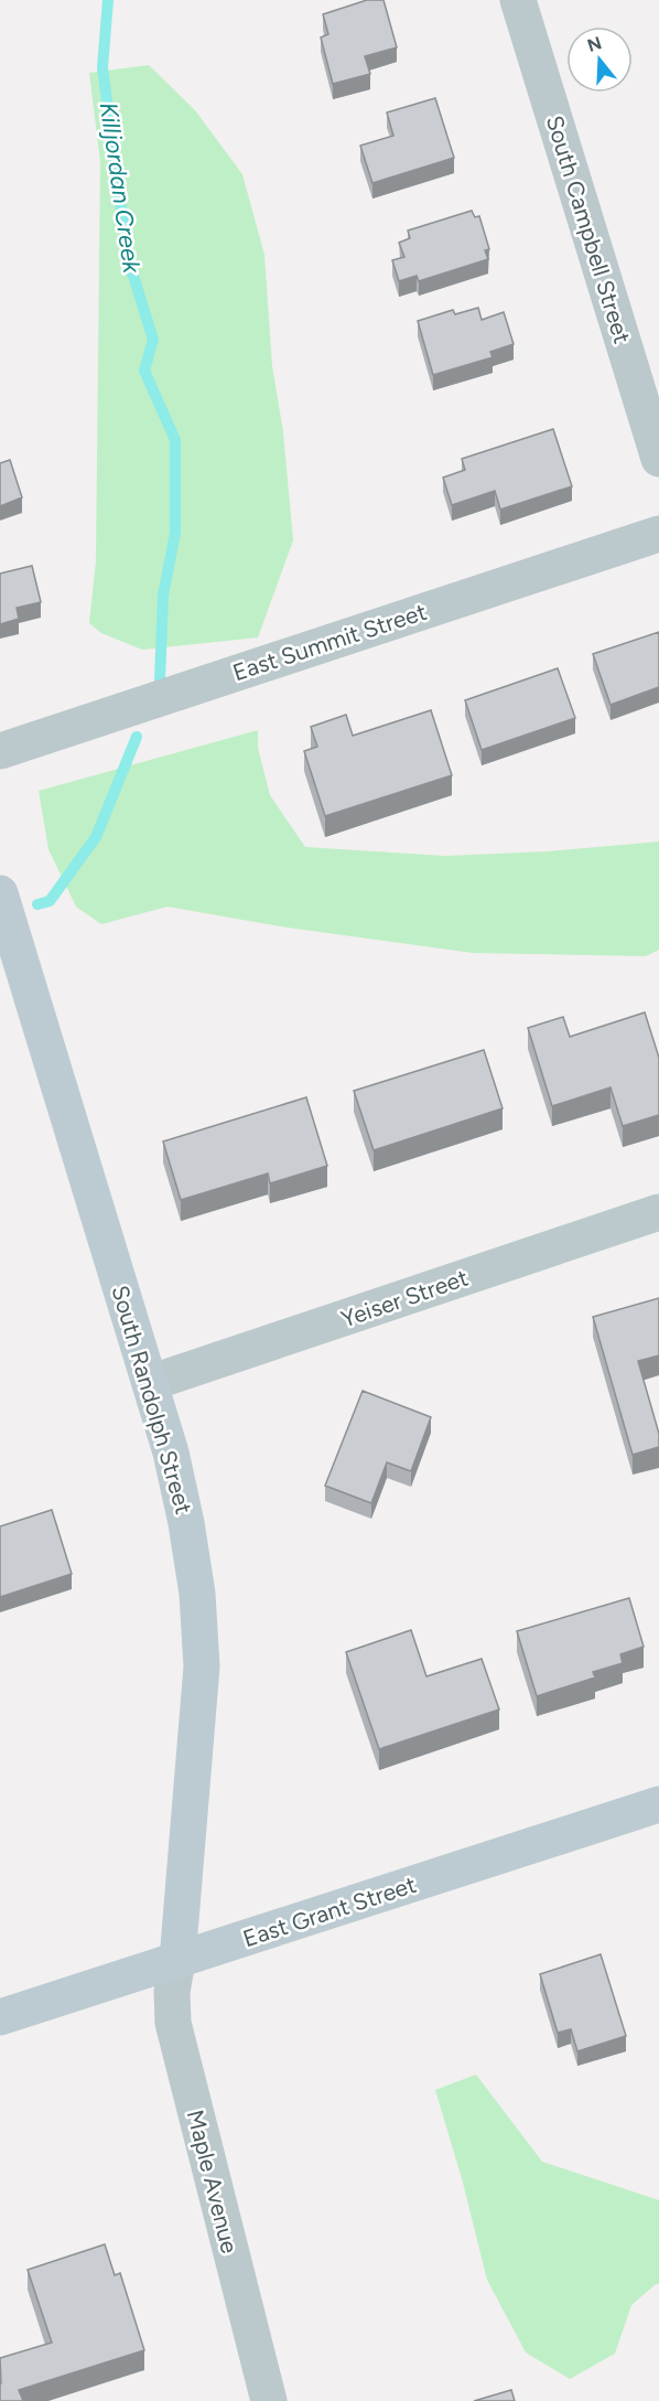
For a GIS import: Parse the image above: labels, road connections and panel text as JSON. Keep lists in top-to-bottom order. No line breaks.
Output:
{"streets":{"street":["South Campbell Street","East Summit Street","Yeiser Street","South Randolph Street","East Grant Street","Maple Avenue"]},"crossings":[["Yeiser Street","South Randolph Street"],["South Randolph Street","East Grant Street"],["South Randolph Street","Maple Avenue"],["East Grant Street","Maple Avenue"]],"water":["Killjordan Creek"],"north":"top"}
